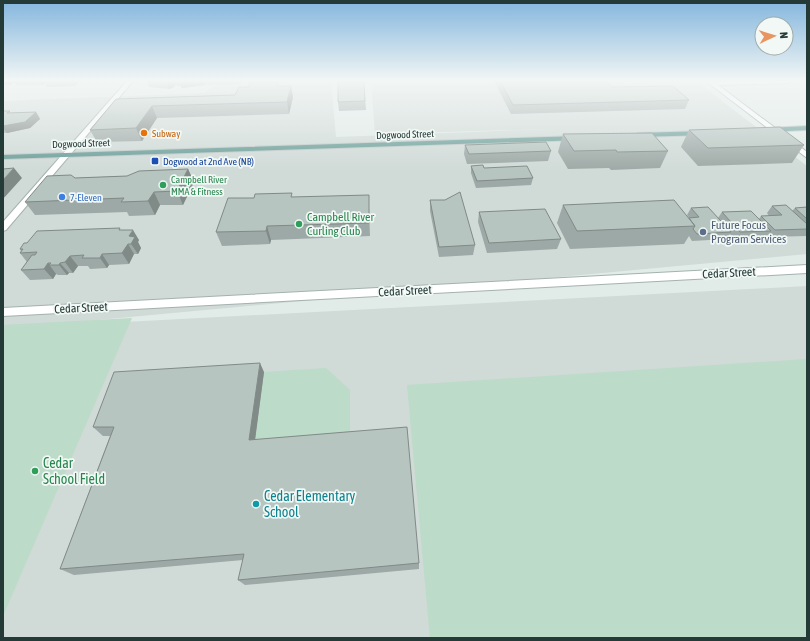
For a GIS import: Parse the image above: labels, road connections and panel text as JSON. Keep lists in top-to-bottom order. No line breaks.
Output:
{"streets":{"main road":["Dogwood Street"],"street":["Cedar Street"]},"places":{"other":["Subway","Campbell River MMA & Fitness","7-Eleven","Campbell River Curling Club","Future Focus Program Services","Cedar School Field","Cedar Elementary School"],"transit":["Dogwood at 2nd Ave (NB)"]},"north":"right"}
